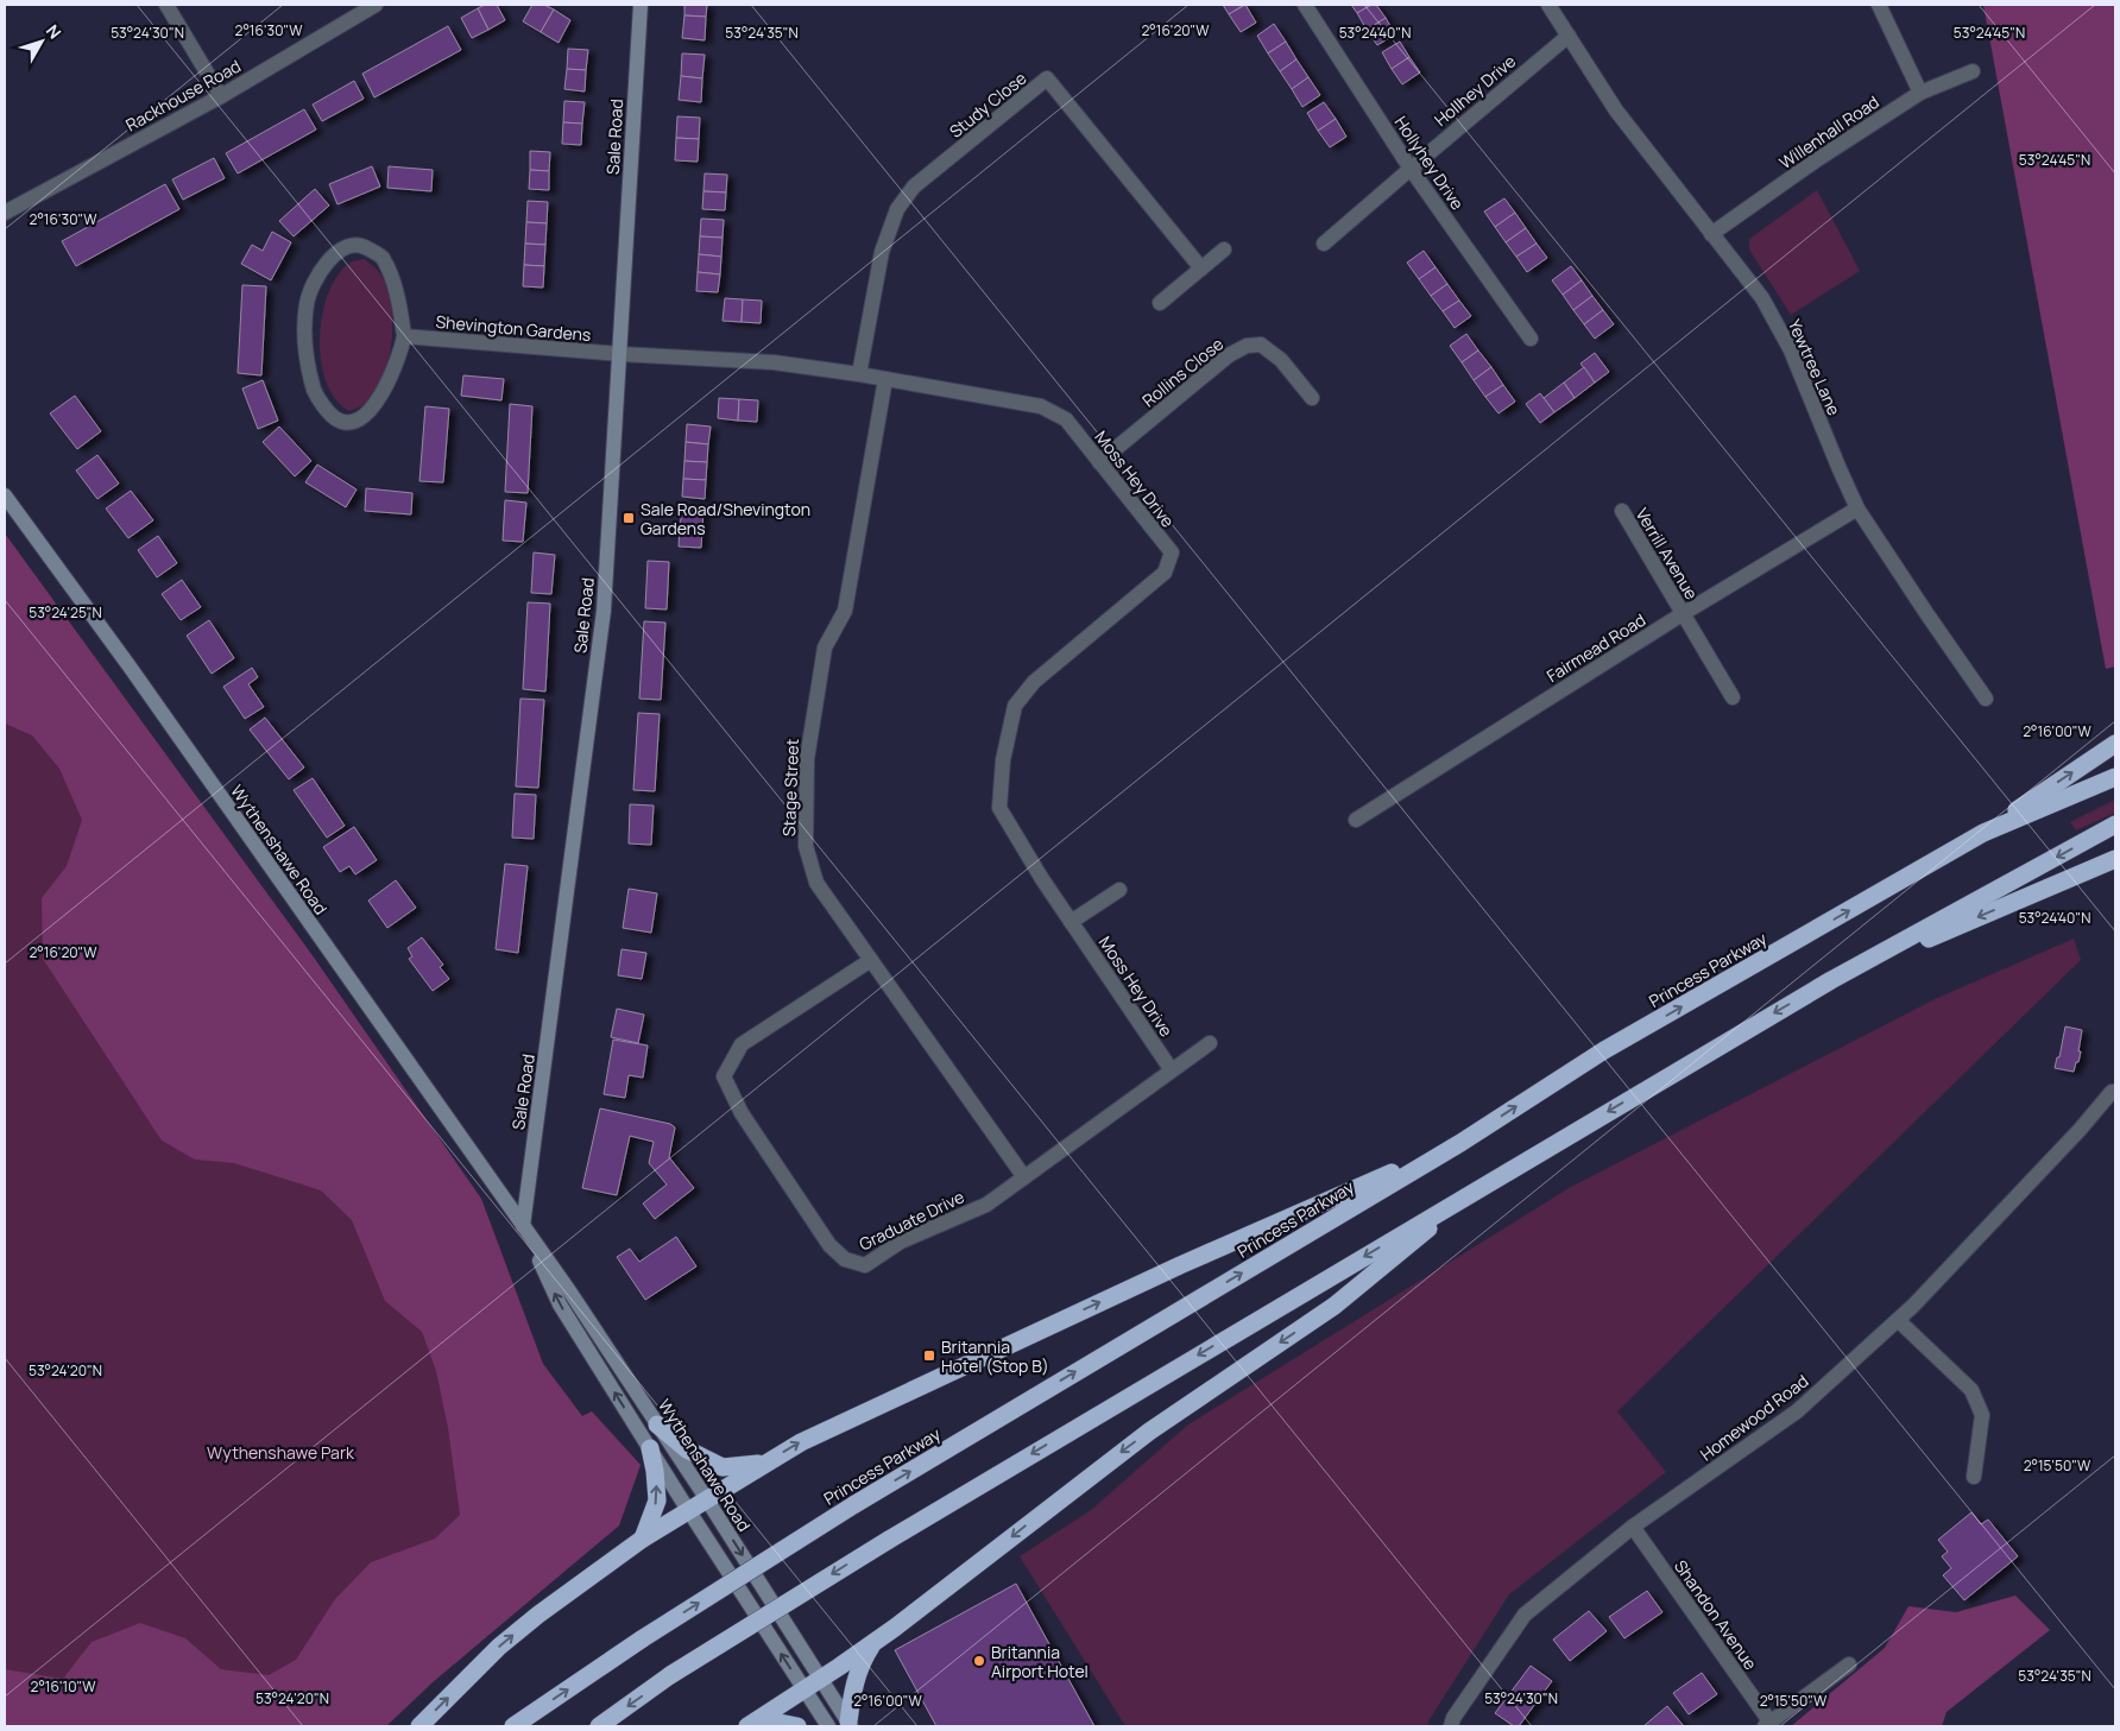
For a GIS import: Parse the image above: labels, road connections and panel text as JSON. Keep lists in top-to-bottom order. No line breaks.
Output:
{"streets":{"highway":["Princess Parkway"],"main road":["Sale Road","Wythenshawe Road"],"street":["Hollhey Drive","Rackhouse Road","Study Close","Willenhall Road","Hollyhey Drive","Shevington Gardens","Yewtree Lane","Rollins Close","Moss Hey Drive","Verrill Avenue","Fairmead Road","Stage Street","Graduate Drive","Homewood Road","Shandon Avenue"]},"crossings":[["Hollhey Drive","Hollyhey Drive"],["Hollhey Drive","Yewtree Lane"],["Study Close","Moss Hey Drive"],["Willenhall Road","Yewtree Lane"],["Sale Road","Shevington Gardens"],["Sale Road","Moss Hey Drive"],["Sale Road","Wythenshawe Road"],["Shevington Gardens","Moss Hey Drive"],["Yewtree Lane","Fairmead Road"],["Rollins Close","Moss Hey Drive"],["Moss Hey Drive","Stage Street"],["Moss Hey Drive","Graduate Drive"],["Verrill Avenue","Fairmead Road"],["Stage Street","Graduate Drive"],["Homewood Road","Shandon Avenue"]],"parks":["Wythenshawe Park"],"places":{"transit":["Sale Road/Shevington Gardens","Britannia Hotel (Stop B)"],"other":["Britannia Airport Hotel"]},"north":"top right","coordinates":["2°16'30\"W","2°16'20\"W","53°24'30\"N","53°24'35\"N","53°24'40\"N","53°24'45\"N","53°24'25\"N","2°16'00\"W","53°24'20\"N","2°15'50\"W","2°16'10\"W"]}
